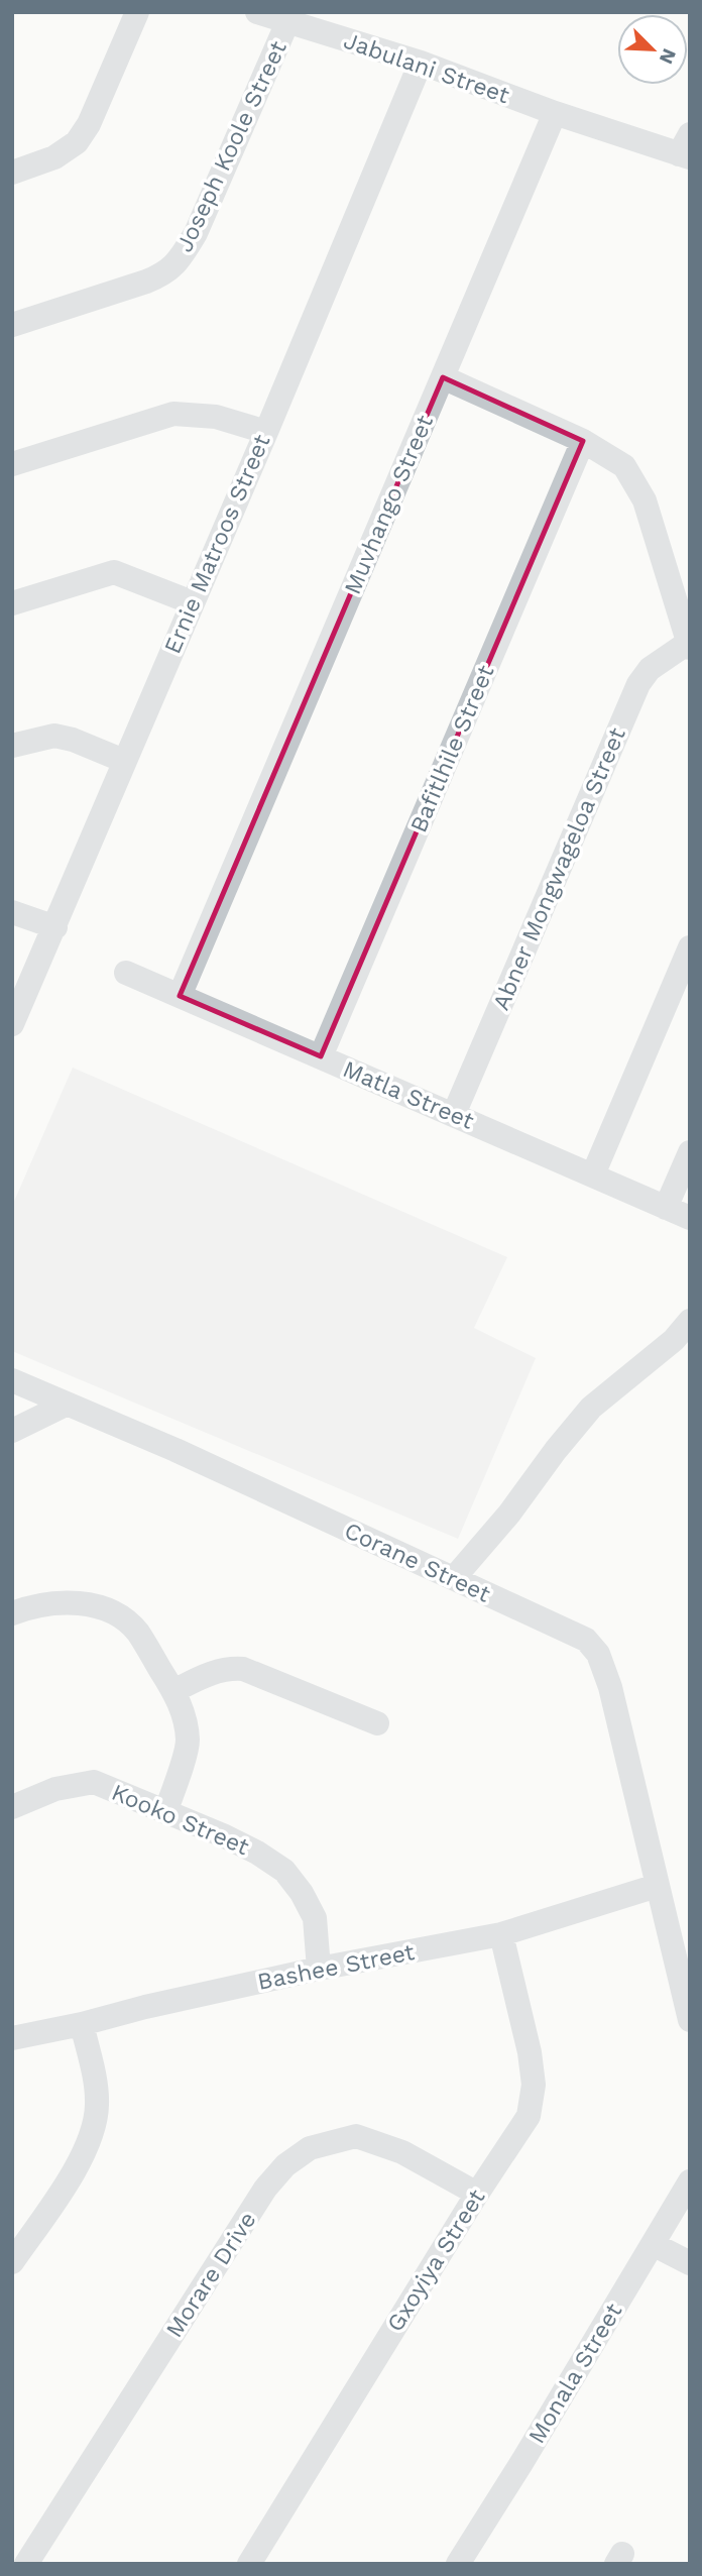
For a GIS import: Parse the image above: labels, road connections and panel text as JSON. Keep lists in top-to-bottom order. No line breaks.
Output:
{"streets":{"street":["Jabulani Street","Joseph Koole Street","Muvhango Street","Ernie Matroos Street","Bafitlhile Street","Abner Mongwageloa Street","Matla Street","Corane Street","Kooko Street","Bashee Street","Gxoyiya Street","Morare Drive","Monala Street"]},"crossings":[["Jabulani Street","Joseph Koole Street"],["Jabulani Street","Ernie Matroos Street"],["Muvhango Street","Matla Street"],["Bafitlhile Street","Matla Street"],["Abner Mongwageloa Street","Matla Street"],["Corane Street","Bashee Street"],["Kooko Street","Bashee Street"],["Bashee Street","Gxoyiya Street"],["Gxoyiya Street","Morare Drive"]],"north":"bottom right"}
